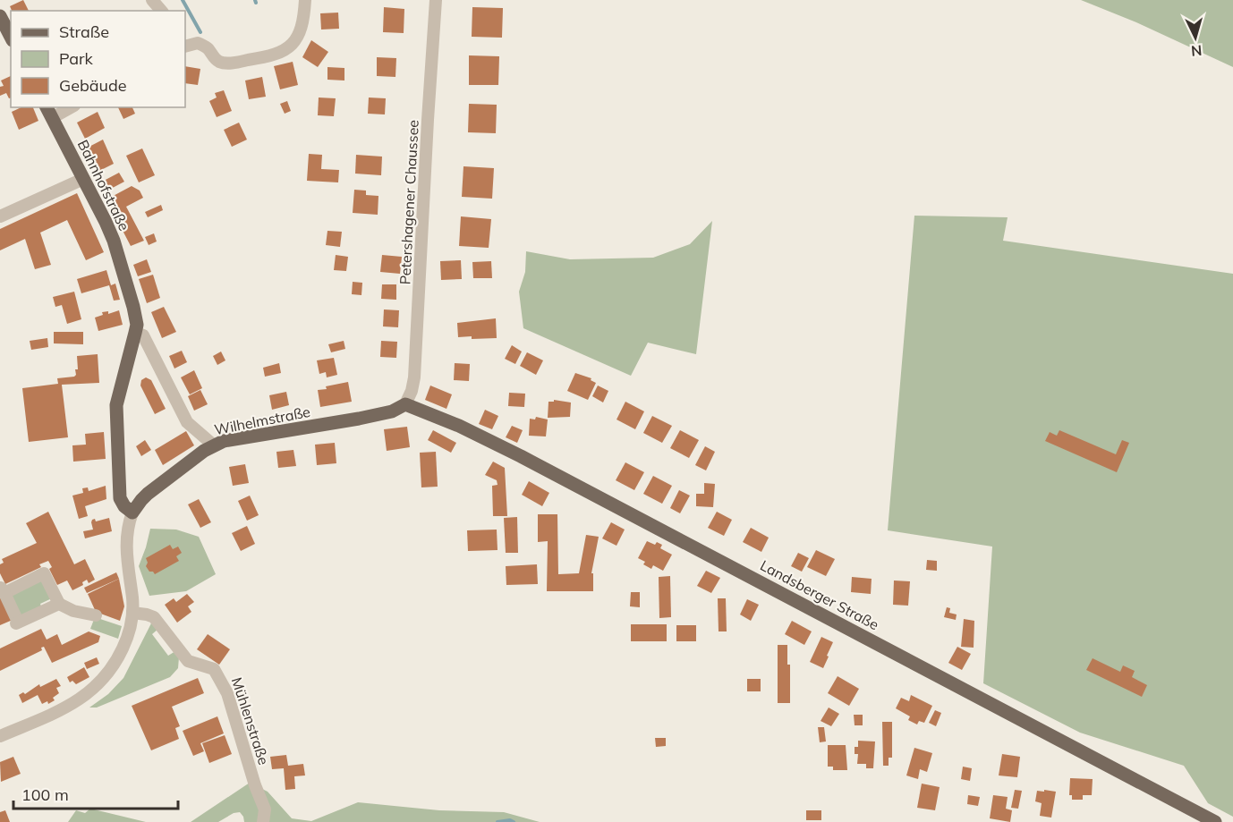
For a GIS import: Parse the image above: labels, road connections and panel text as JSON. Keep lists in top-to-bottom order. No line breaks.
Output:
{"streets":{"main road":["Bahnhofstraße","Wilhelmstraße","Landsberger Straße"],"street":["Petershagener Chaussee","Mühlenstraße"]},"crossings":[["Petershagener Chaussee","Wilhelmstraße"],["Petershagener Chaussee","Landsberger Straße"],["Wilhelmstraße","Landsberger Straße"],["Wilhelmstraße","Mühlenstraße"]],"legend":["Straße","Park","Gebäude"],"scale_bar":"100 m","north":"bottom"}
